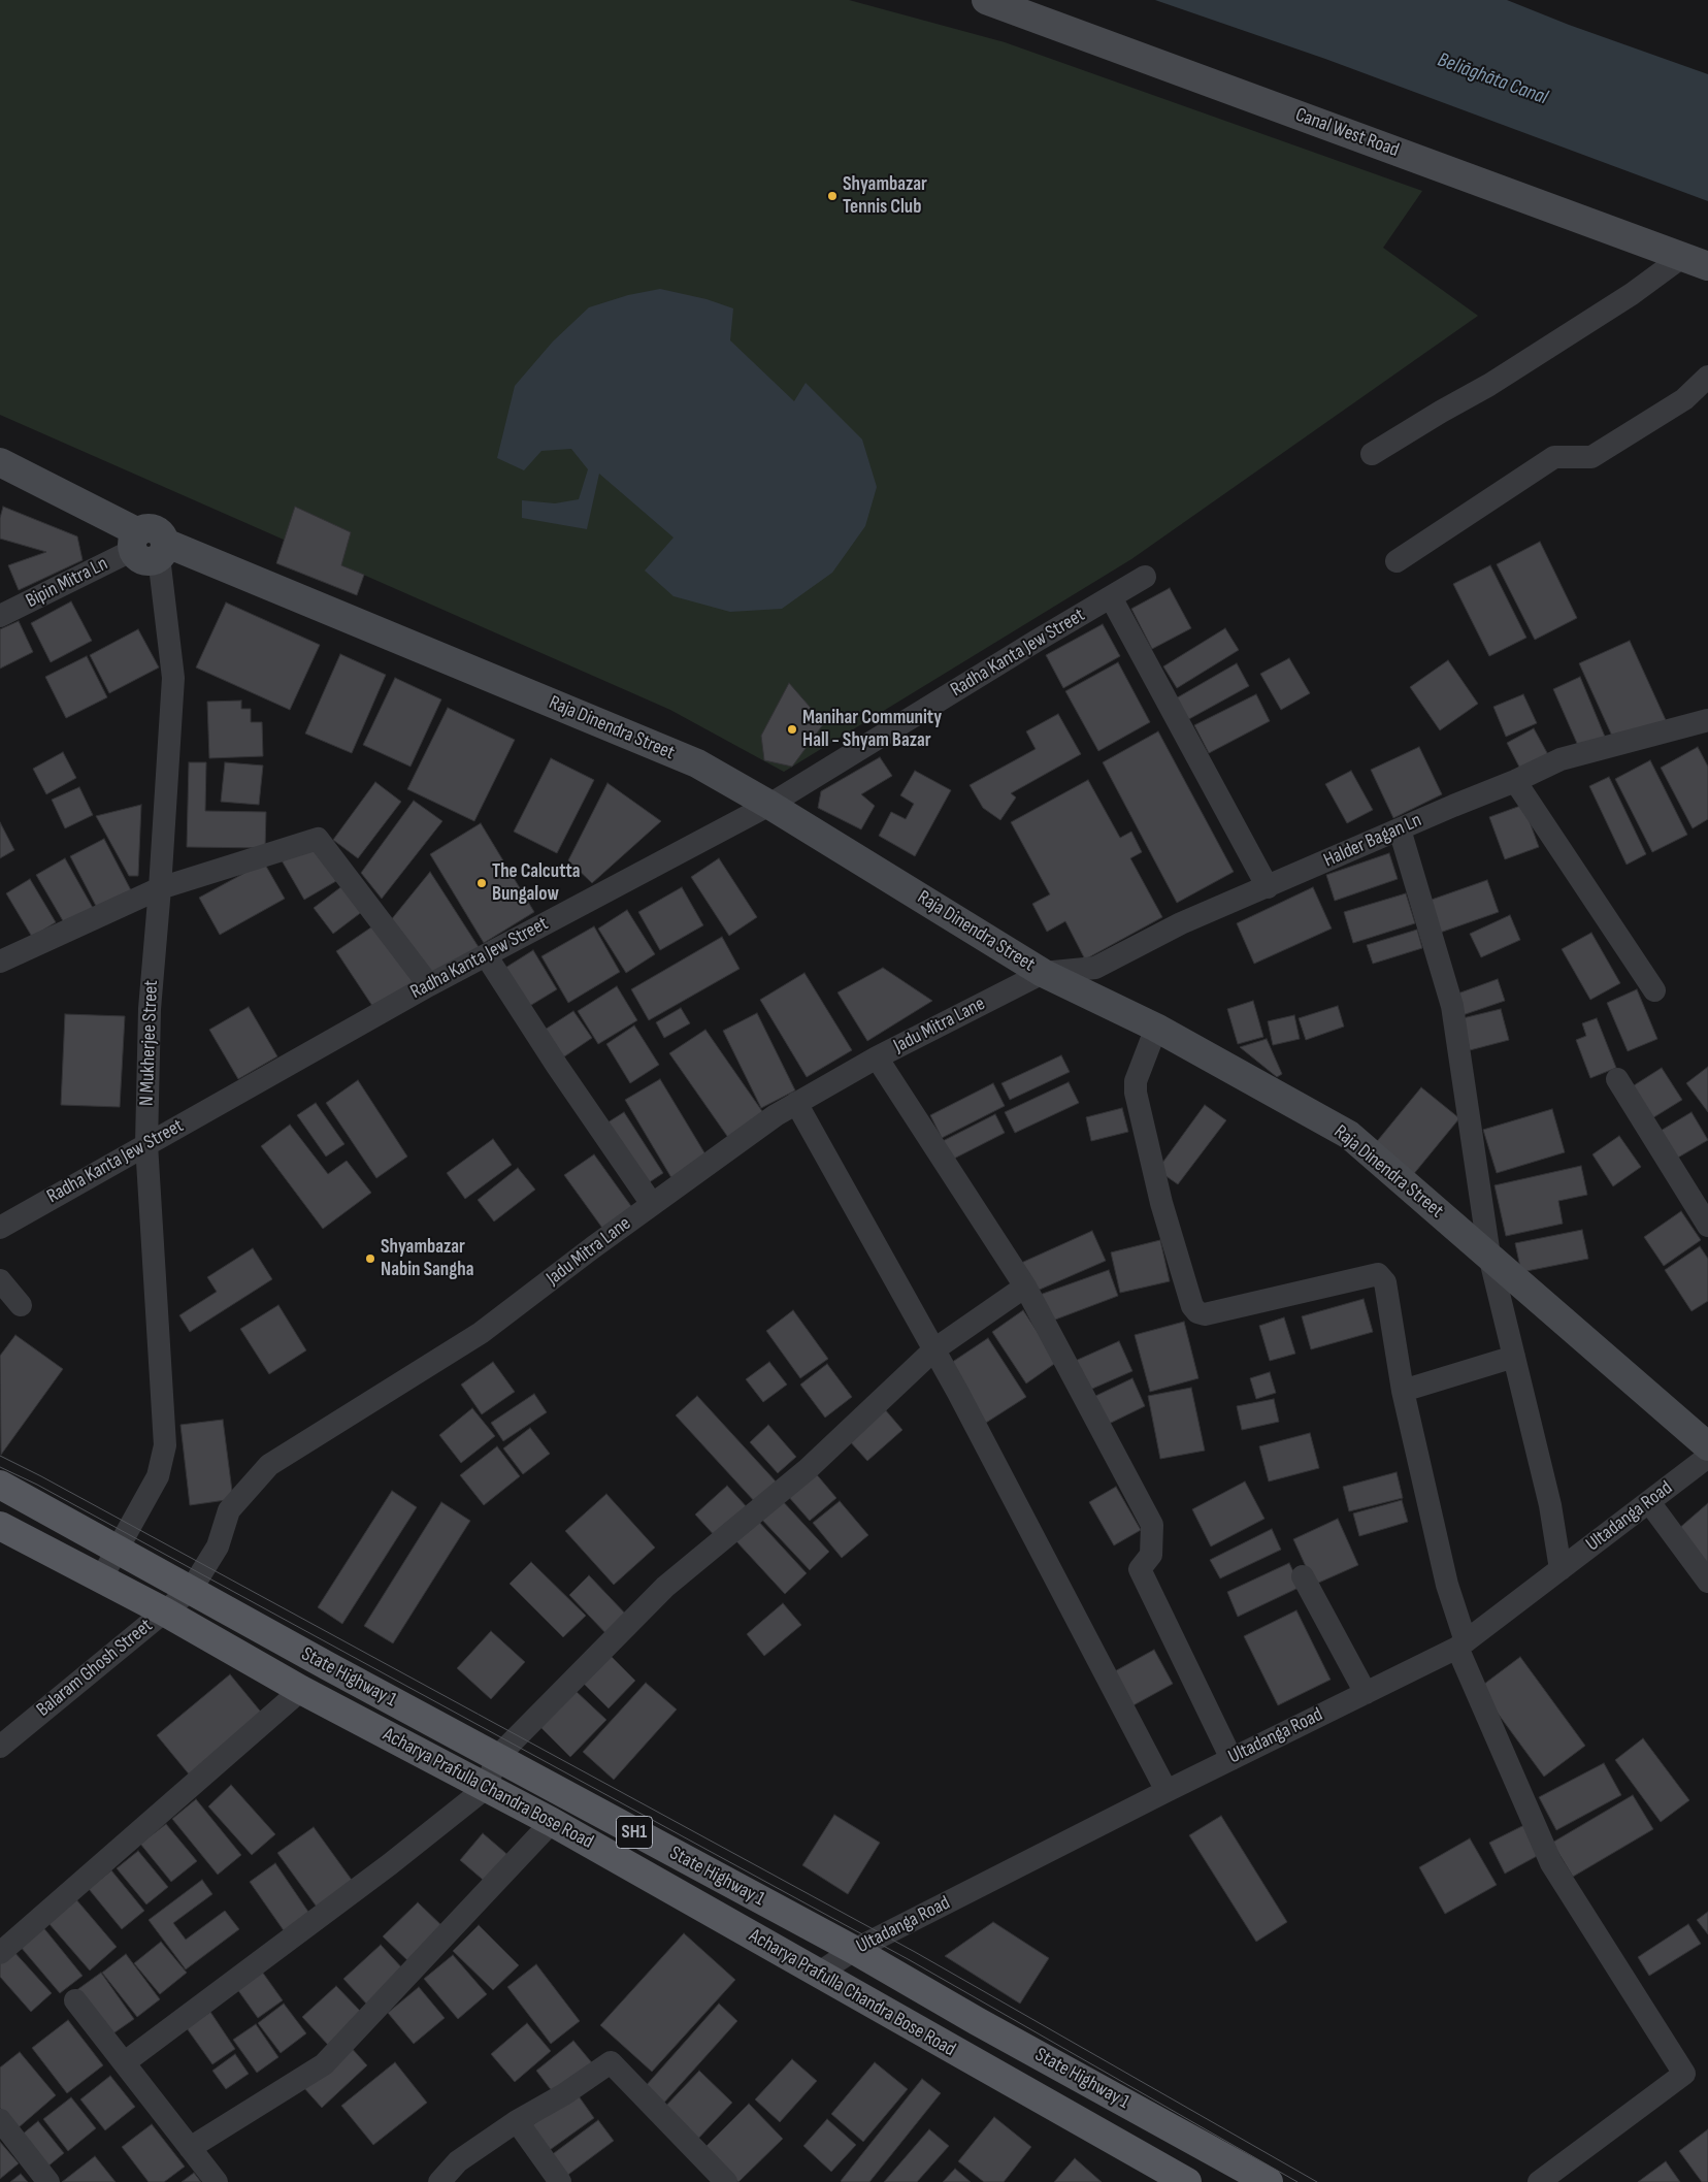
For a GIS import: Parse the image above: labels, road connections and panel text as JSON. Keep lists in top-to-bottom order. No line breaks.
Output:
{"streets":{"main road":["Canal West Road","Raja Dinendra Street","State Highway 1","Acharya Prafulla Chandra Bose Road","SH1"],"street":["Bipin Mitra Ln","Radha Kanta Jew Street","Halder Bagan Ln","Jadu Mitra Lane","N Mukherjee Street","Ultadanga Road","Balaram Ghosh Street"]},"crossings":[["Bipin Mitra Ln","Raja Dinendra Street"],["Bipin Mitra Ln","N Mukherjee Street"],["Radha Kanta Jew Street","Raja Dinendra Street"],["Radha Kanta Jew Street","N Mukherjee Street"],["Raja Dinendra Street","Halder Bagan Ln"],["Raja Dinendra Street","Jadu Mitra Lane"],["Raja Dinendra Street","N Mukherjee Street"],["Halder Bagan Ln","Jadu Mitra Lane"],["Jadu Mitra Lane","Balaram Ghosh Street"],["Jadu Mitra Lane","State Highway 1"],["N Mukherjee Street","State Highway 1"],["N Mukherjee Street","Acharya Prafulla Chandra Bose Road"],["Ultadanga Road","State Highway 1"],["Ultadanga Road","Acharya Prafulla Chandra Bose Road"],["Balaram Ghosh Street","State Highway 1"],["Balaram Ghosh Street","Acharya Prafulla Chandra Bose Road"]],"water":["Beliāghāta Canal"],"places":["Shyambazar Tennis Club","Manihar Community Hall - Shyam Bazar","The Calcutta Bungalow","Shyambazar Nabin Sangha"]}
